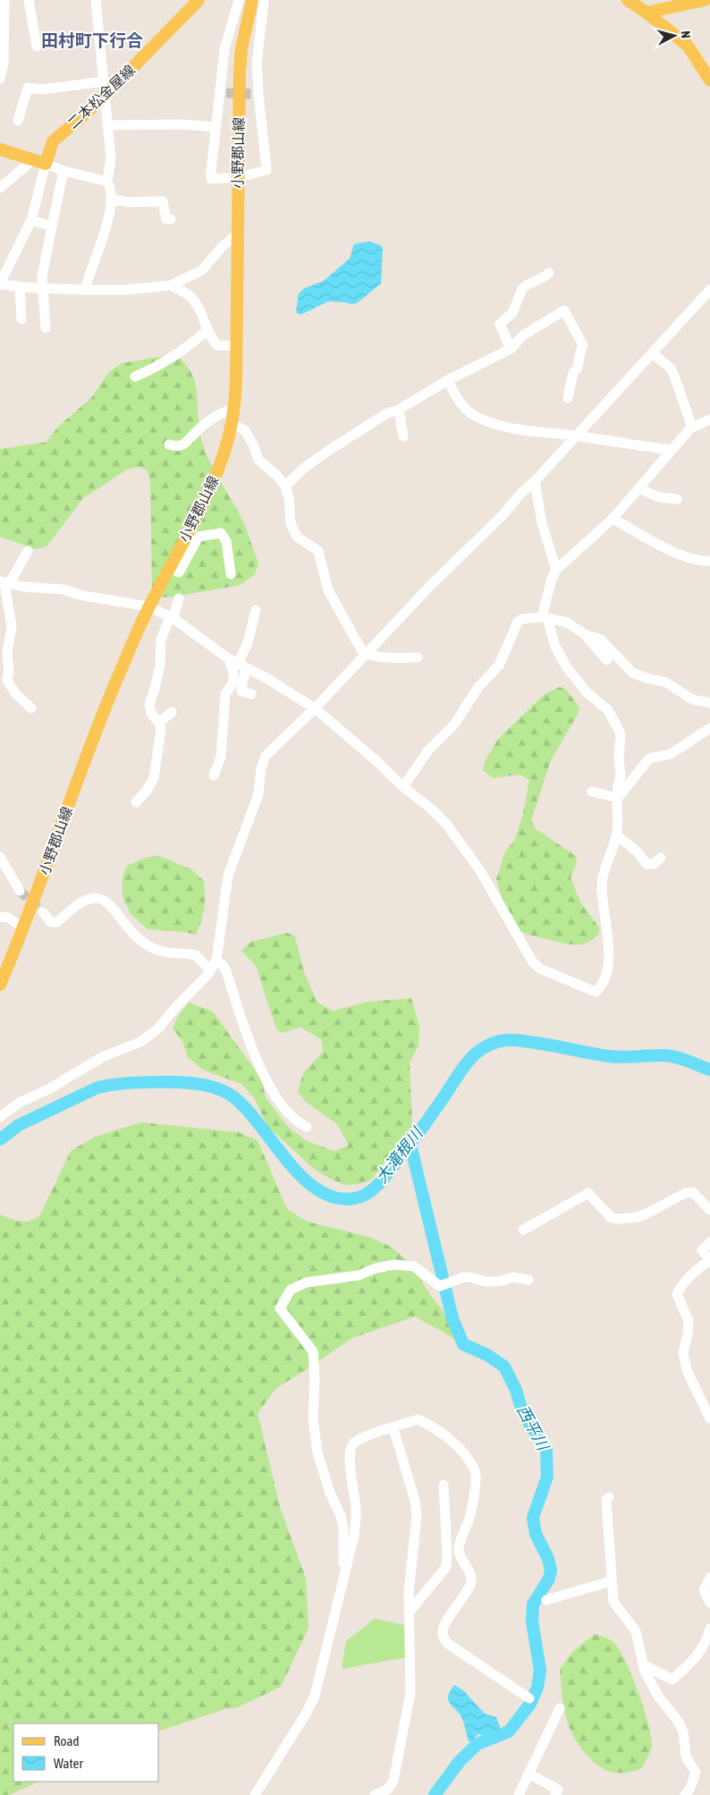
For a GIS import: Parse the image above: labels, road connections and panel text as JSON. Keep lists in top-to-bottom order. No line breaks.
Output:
{"streets":{"main road":["二本松金屋線","小野郡山線"]},"districts":["田村町下行合"],"water":["大滝根川","西平川"],"legend":["Road","Water"],"north":"right"}
